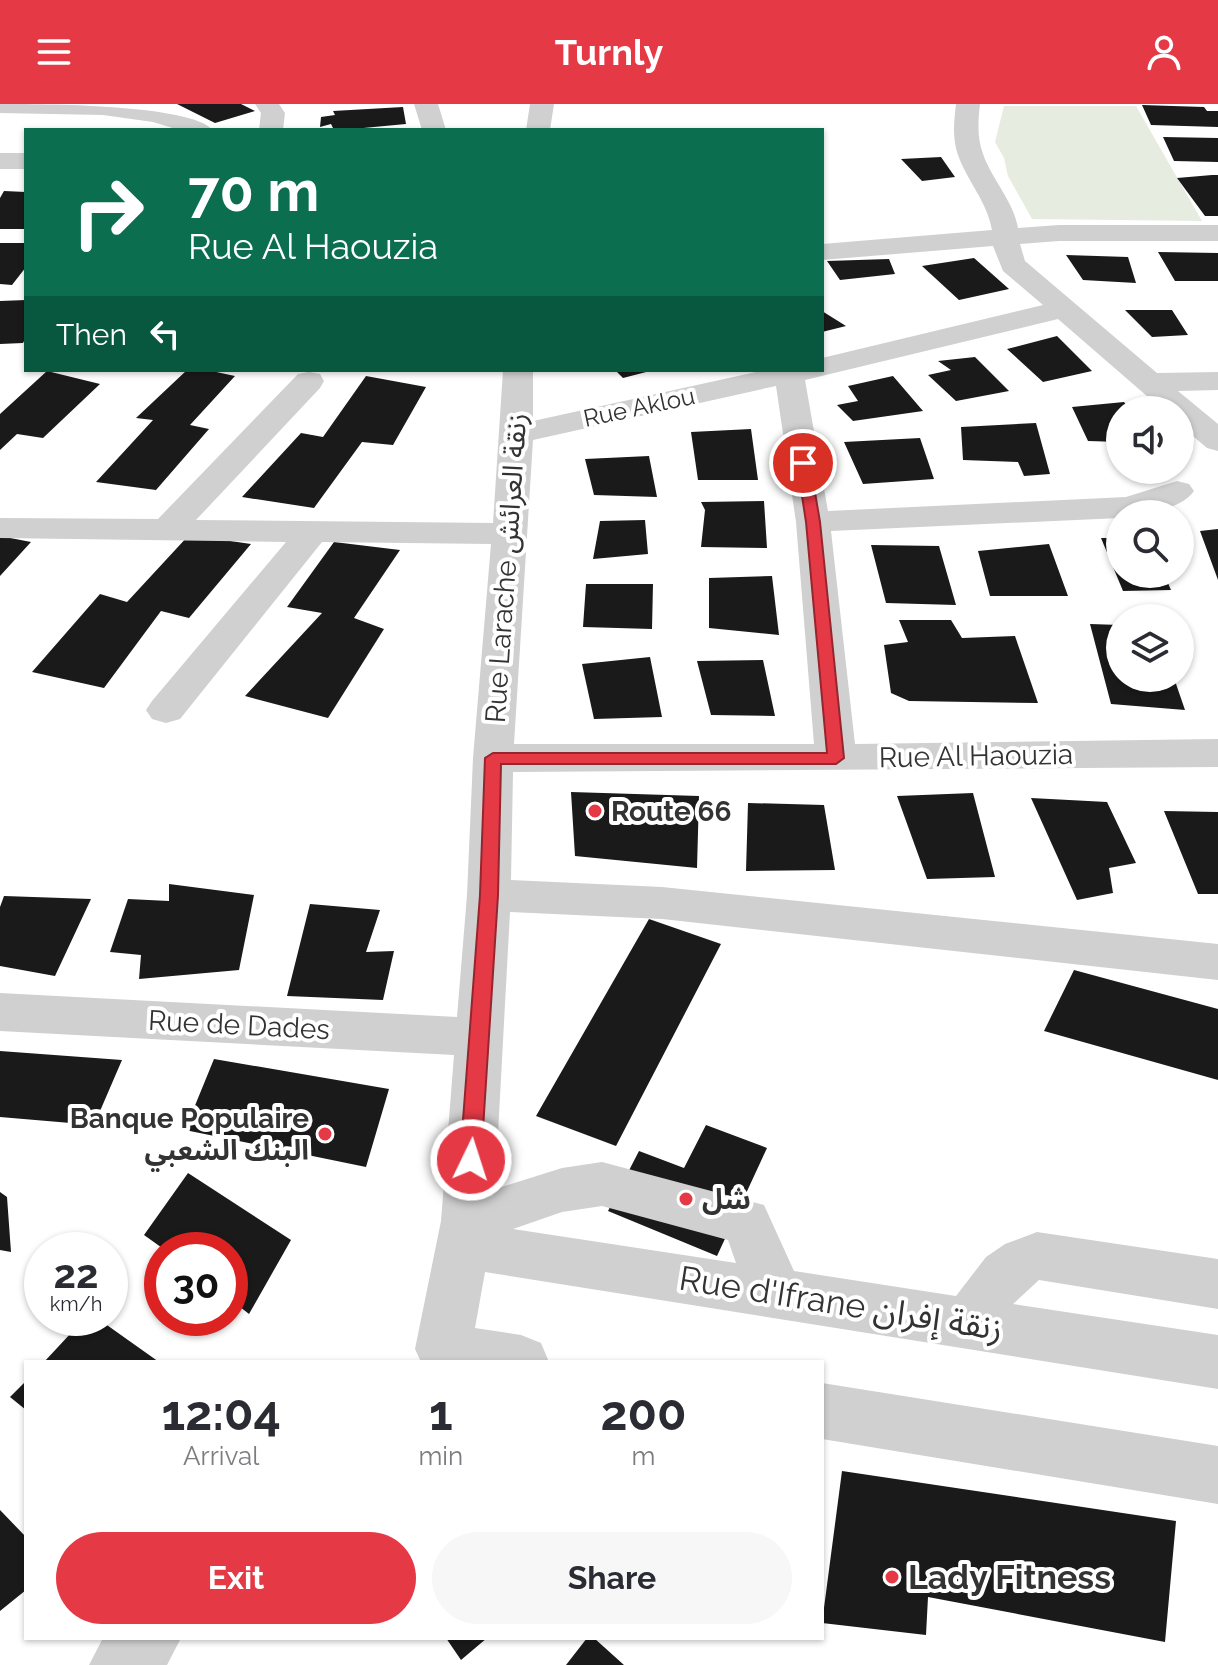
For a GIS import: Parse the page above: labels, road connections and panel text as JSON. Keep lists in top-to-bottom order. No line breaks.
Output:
{"streets":{"street":["Rue Aklou","Rue Larache زنقة العرائش","Rue Al Haouzia","Rue de Dades","Rue d'Ifrane زنقة إفران"]},"crossings":[["Rue Aklou","Rue Larache زنقة العرائش"],["Rue Larache زنقة العرائش","Rue Al Haouzia"],["Rue Larache زنقة العرائش","Rue de Dades"],["Rue Larache زنقة العرائش","Rue d'Ifrane زنقة إفران"]],"places":["Route 66","Banque Populaire البنك الشعبي","شل","Lady Fitness"],"page":{"header":"Turnly","turn":["70 m","Rue Al Haouzia"],"then":"Then","speed":"22 km/h","limit":"30","eta":["12:04","Arrival","1","min","200","m"],"buttons":["Exit","Share"]}}
